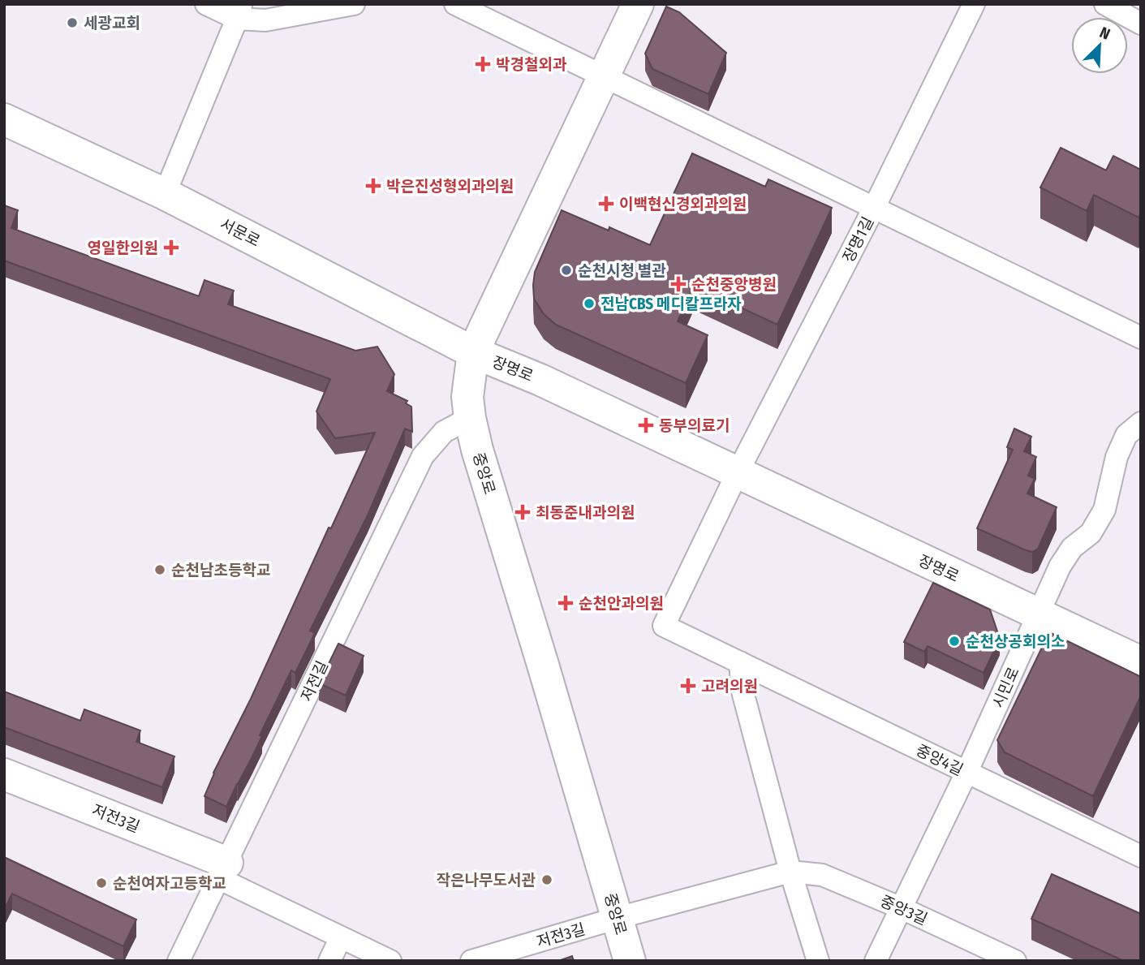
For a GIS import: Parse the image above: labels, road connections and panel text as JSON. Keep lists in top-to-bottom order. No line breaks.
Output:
{"streets":{"street":["서문로","장명1길","장명로","중앙로","저전길","시민로","중앙4길","저전3길","중앙3길"]},"crossings":[["서문로","장명로"],["서문로","중앙로"],["장명1길","장명로"],["장명1길","중앙4길"],["장명로","중앙로"],["장명로","시민로"],["장명로","중앙4길"],["중앙로","저전길"],["중앙로","저전3길"],["중앙로","중앙3길"],["저전길","저전3길"],["시민로","중앙4길"],["시민로","중앙3길"],["저전3길","중앙3길"]],"places":{"other":["세광교회","순천시청 별관","전남CBS 메디칼프라자","순천남초등학교","순천상공회의소","작은나무도서관","순천여자고등학교"],"health":["박경철외과","박은진성형외과의원","이백현신경외과의원","영일한의원","순천중앙병원","동부의료기","최동준내과의원","순천안과의원","고려의원"]},"north":"top right"}
